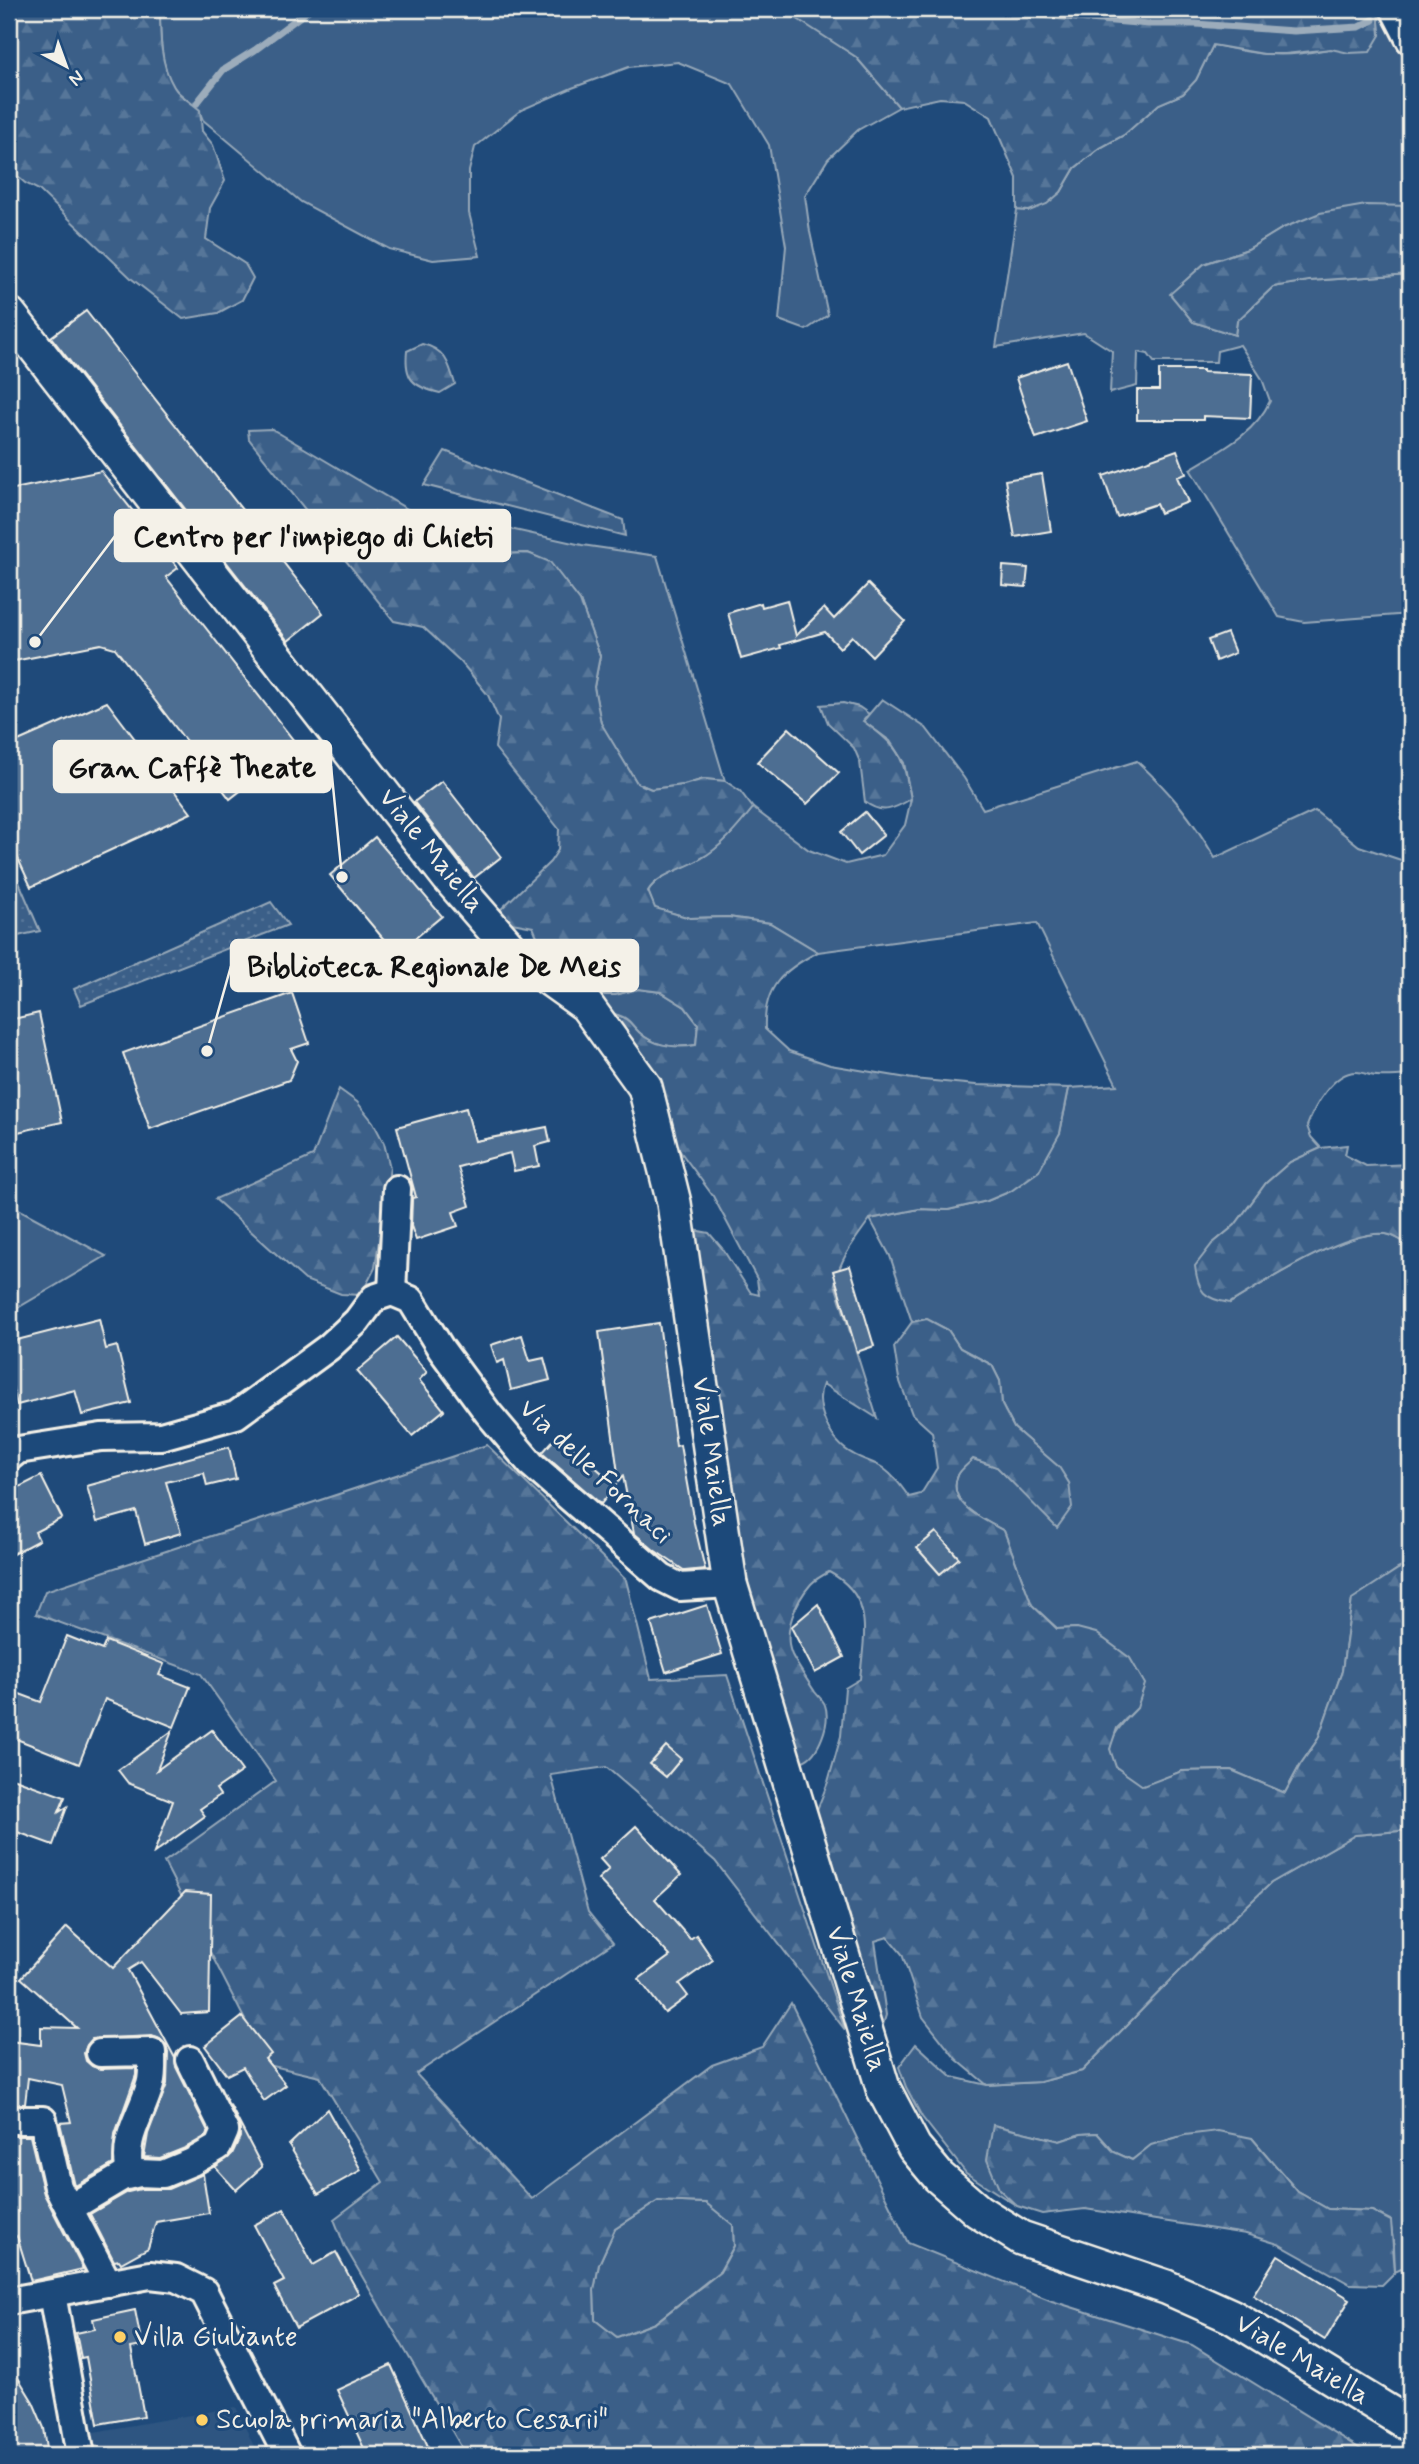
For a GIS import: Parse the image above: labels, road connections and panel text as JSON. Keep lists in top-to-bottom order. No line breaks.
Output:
{"streets":{"main road":["Viale Maiella"],"street":["Via delle Fornaci"]},"crossings":[["Viale Maiella","Via delle Fornaci"]],"places":["Centro per l'impiego di Chieti","Gran Caffè Theate","Biblioteca Regionale De Meis","Villa Giuliante","Scuola primaria \"Alberto Cesarii\""],"north":"bottom right"}
